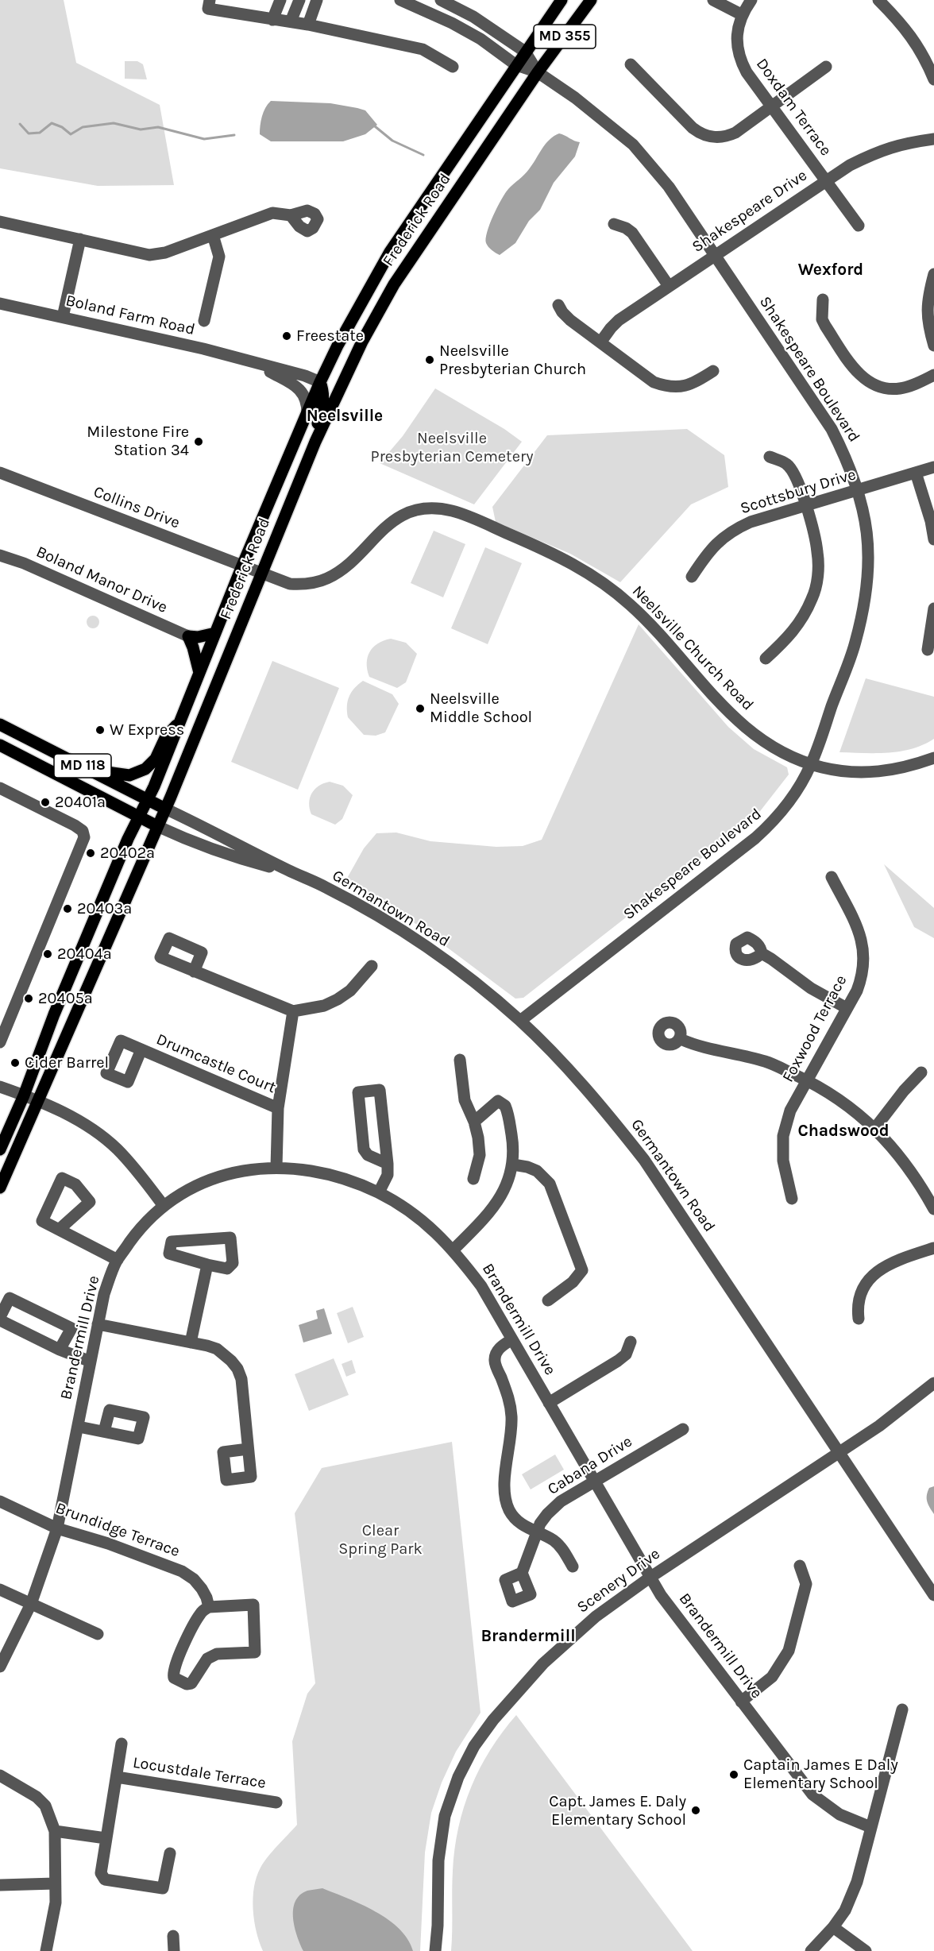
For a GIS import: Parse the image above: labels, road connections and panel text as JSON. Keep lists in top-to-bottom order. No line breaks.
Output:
{"streets":{"main road":["MD 355","Frederick Road","MD 118","Germantown Road"],"street":["Doxdam Terrace","Shakespeare Drive","Boland Farm Road","Shakespeare Boulevard","Scottsbury Drive","Collins Drive","Boland Manor Drive","Neelsville Church Road","Foxwood Terrace","Drumcastle Court","Brandermill Drive","Cabana Drive","Brundidge Terrace","Scenery Drive","Locustdale Terrace"]},"crossings":[["Doxdam Terrace","Shakespeare Drive"],["Shakespeare Drive","Shakespeare Boulevard"],["Frederick Road","Boland Farm Road"],["Frederick Road","Shakespeare Boulevard"],["Frederick Road","Collins Drive"],["Frederick Road","Neelsville Church Road"],["Frederick Road","Germantown Road"],["Shakespeare Boulevard","Scottsbury Drive"],["Shakespeare Boulevard","Neelsville Church Road"],["Shakespeare Boulevard","Germantown Road"],["Collins Drive","Neelsville Church Road"],["Germantown Road","Scenery Drive"],["Brandermill Drive","Cabana Drive"],["Brandermill Drive","Brundidge Terrace"],["Brandermill Drive","Scenery Drive"]],"districts":["Wexford","Neelsville","Chadswood","Brandermill"],"parks":["Neelsville Presbyterian Cemetery","Clear Spring Park"],"places":["Freestate","Neelsville Presbyterian Church","Milestone Fire Station 34","Neelsville Middle School","W Express","20401a","20402a","20403a","20404a","20405a","Cider Barrel","Captain James E Daly Elementary School","Capt. James E. Daly Elementary School"]}
